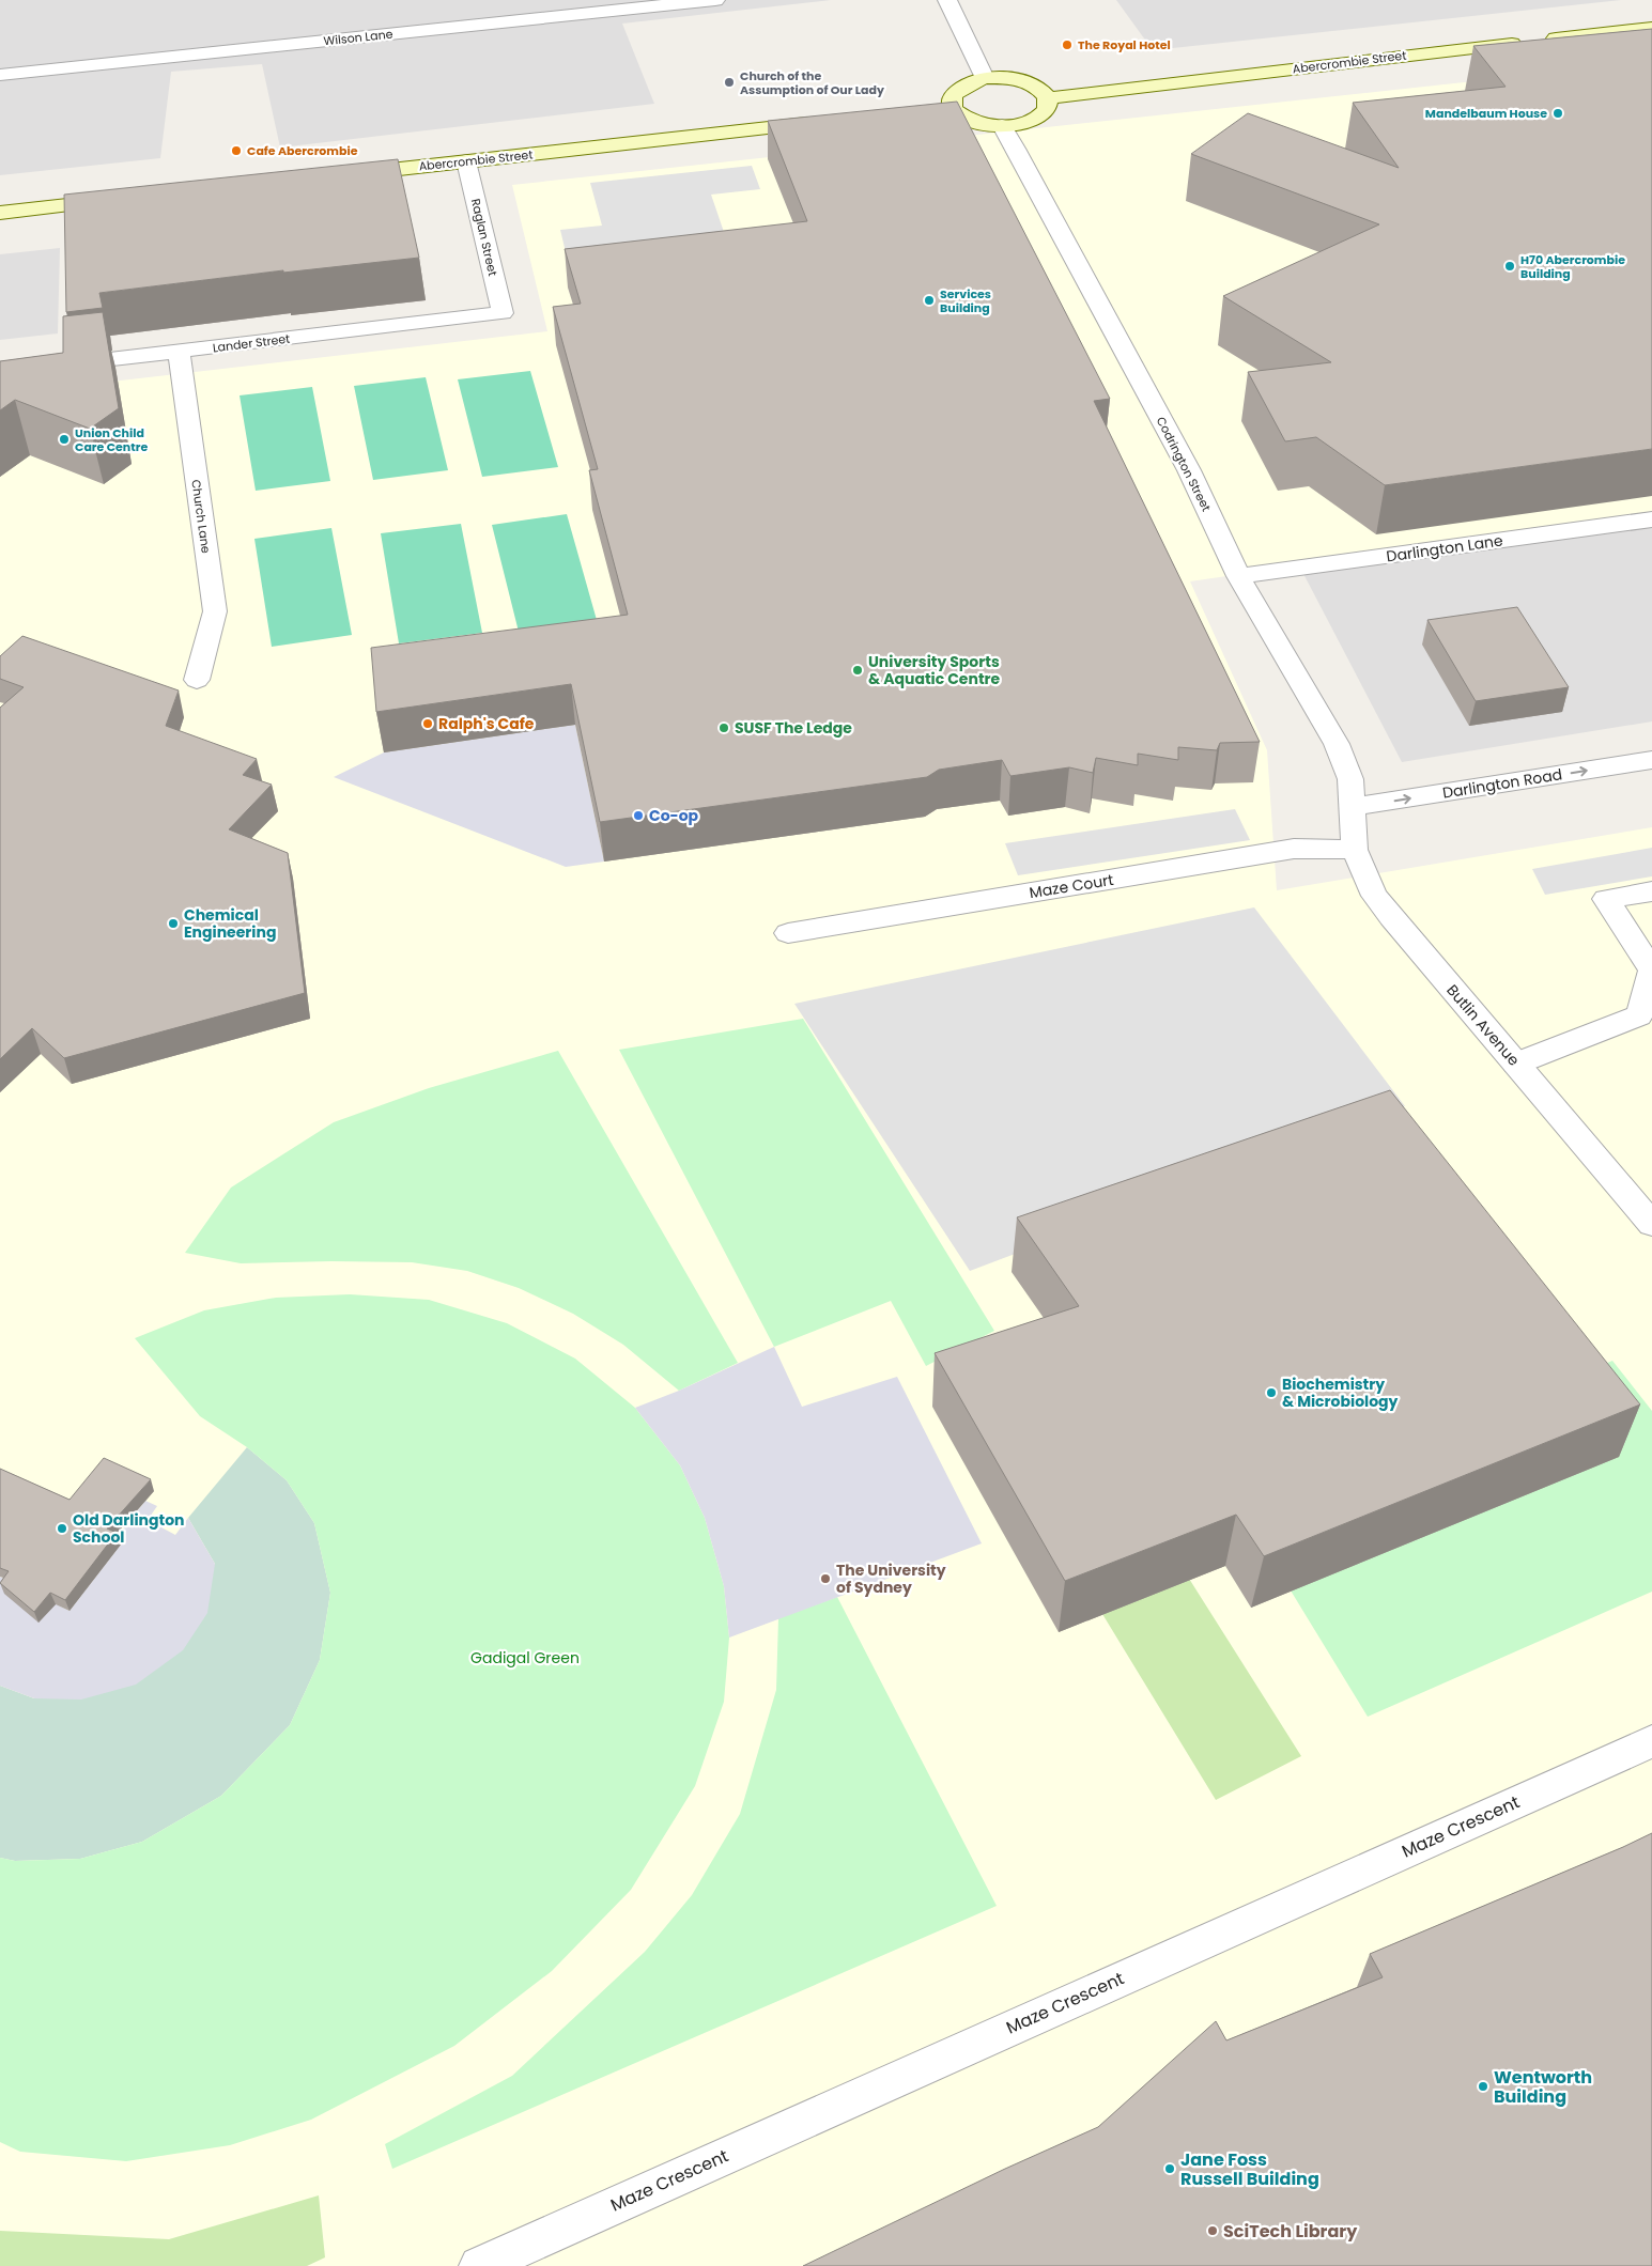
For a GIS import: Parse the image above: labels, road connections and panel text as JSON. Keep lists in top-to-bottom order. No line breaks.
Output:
{"streets":{"street":["Wilson Lane","Abercrombie Street","Raglan Street","Lander Street","Codrington Street","Church Lane","Darlington Lane","Darlington Road","Maze Court","Butlin Avenue","Maze Crescent"]},"crossings":[["Abercrombie Street","Raglan Street"],["Raglan Street","Lander Street"],["Lander Street","Church Lane"],["Codrington Street","Darlington Lane"],["Codrington Street","Darlington Road"],["Codrington Street","Butlin Avenue"],["Darlington Road","Butlin Avenue"],["Maze Court","Butlin Avenue"]],"one_way":["Darlington Road"],"parks":["Gadigal Green"],"places":["The Royal Hotel","Church of the Assumption of Our Lady","Mandelbaum House","Cafe Abercrombie","H70 Abercrombie Building","Services Building","Union Child Care Centre","University Sports & Aquatic Centre","Ralph's Cafe","SUSF The Ledge","Co-op","Chemical Engineering","Biochemistry & Microbiology","Old Darlington School","The University of Sydney","Wentworth Building","Jane Foss Russell Building","SciTech Library"]}
